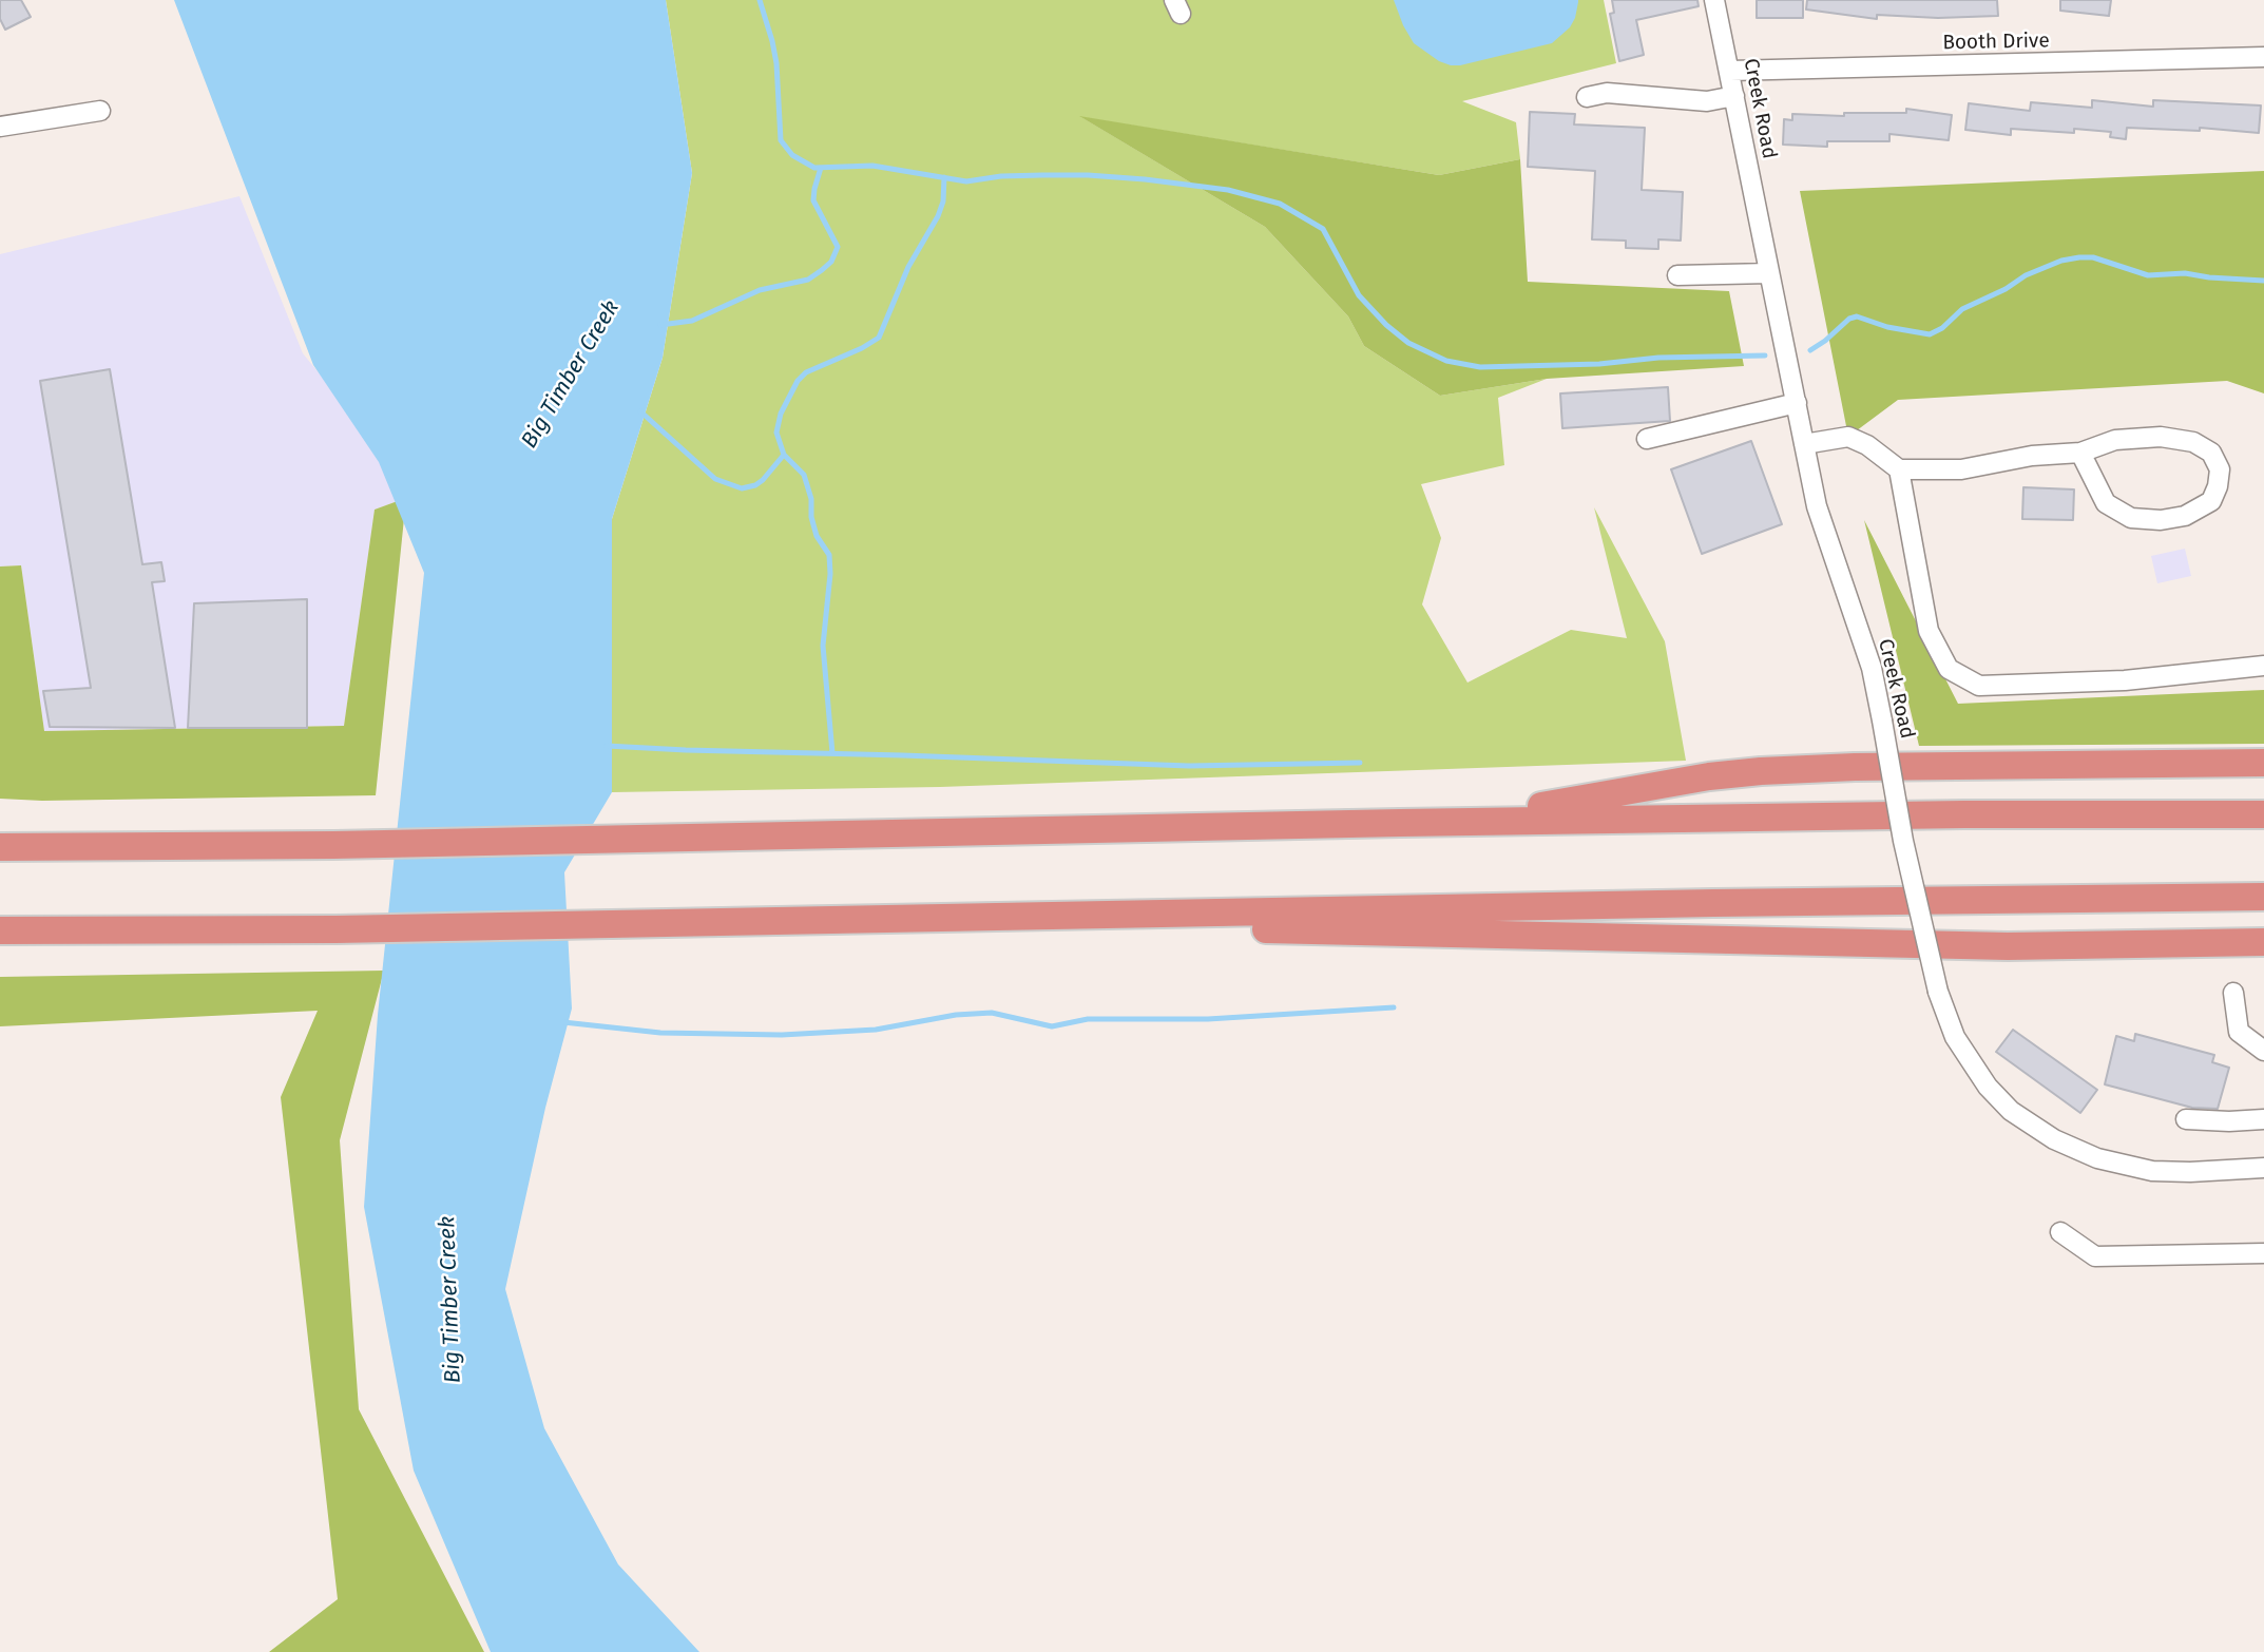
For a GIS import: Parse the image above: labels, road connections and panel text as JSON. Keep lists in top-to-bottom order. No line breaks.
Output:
{"streets":{"street":["Booth Drive","Creek Road"]},"crossings":[["Booth Drive","Creek Road"]],"water":["Big Timber Creek"]}
